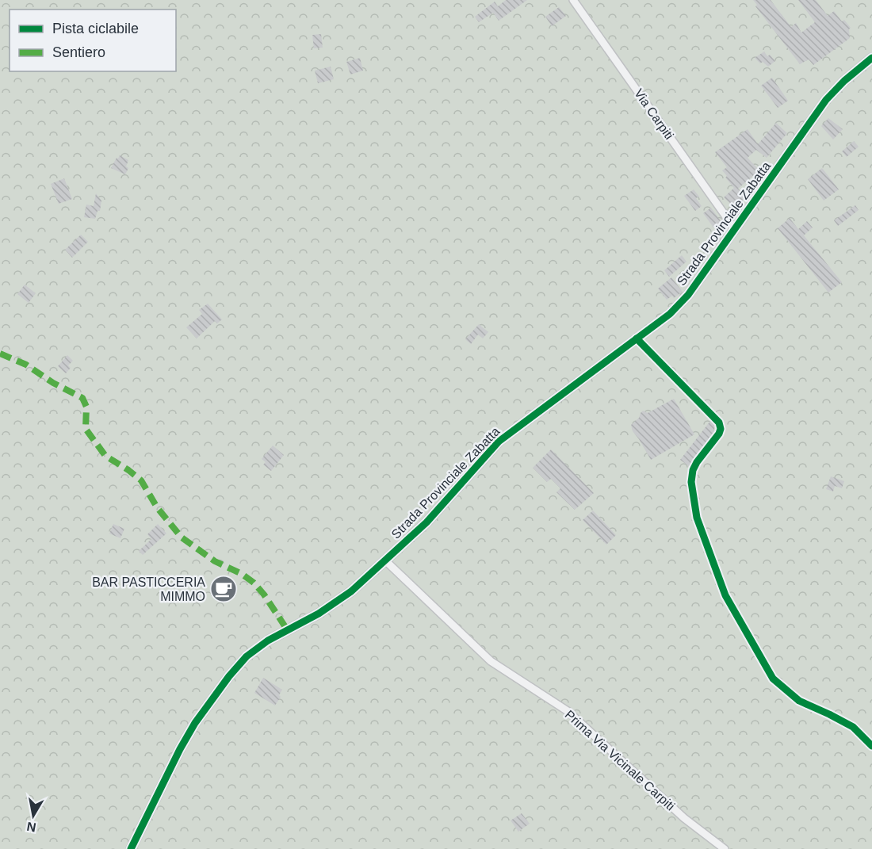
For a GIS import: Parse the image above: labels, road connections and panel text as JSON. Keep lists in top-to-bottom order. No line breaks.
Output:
{"streets":{"street":["Via Carpiti","Strada Provinciale Zabatta","Prima Via Vicinale Carpiti"]},"crossings":[["Via Carpiti","Strada Provinciale Zabatta"],["Strada Provinciale Zabatta","Prima Via Vicinale Carpiti"]],"places":{"cafe":["BAR PASTICCERIA MIMMO"]},"legend":["Pista ciclabile","Sentiero"],"north":"bottom"}
